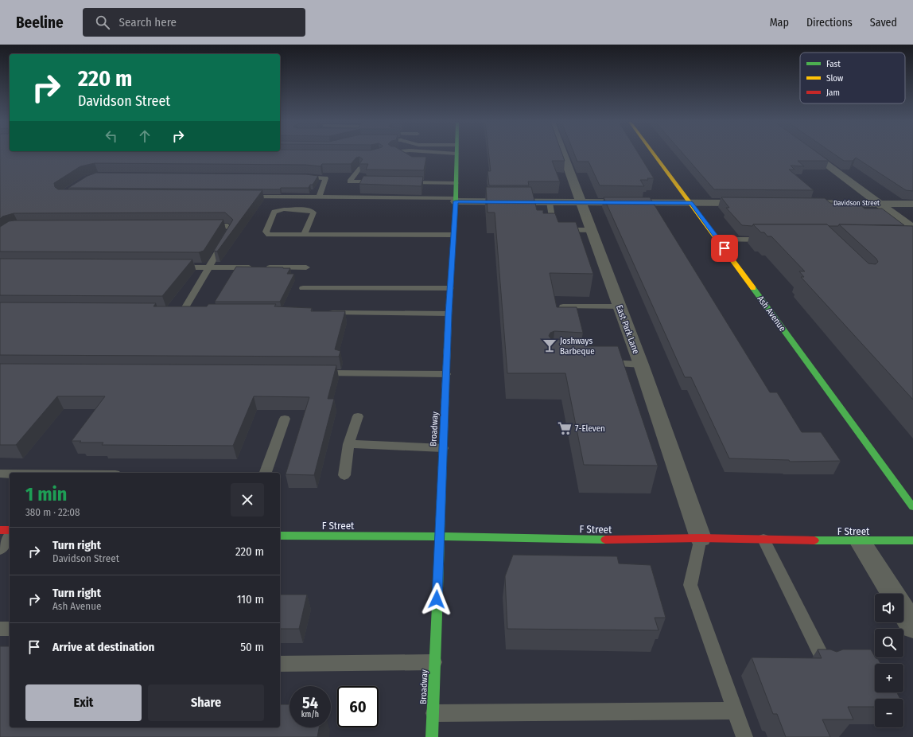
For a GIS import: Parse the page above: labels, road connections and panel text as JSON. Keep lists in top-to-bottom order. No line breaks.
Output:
{"streets":{"main road":["Ash Avenue","Broadway","F Street"],"street":["Davidson Street","East Park Lane"]},"crossings":[["East Park Lane","F Street"],["Broadway","F Street"]],"places":{"bar":["Joshways Barbeque"],"supermarket":["7-Eleven"]},"legend":["Fast","Slow","Jam"],"page":{"header":"Beeline","search":"Search here","nav":["Map","Directions","Saved"],"turn":["220 m","Davidson Street"],"heading":["1 min","380 m · 22:08"],"list":[{"name":"Turn right","note":"Davidson Street","value":"220 m"},{"name":"Turn right","note":"Ash Avenue","value":"110 m"},{"name":"Arrive at destination","value":"50 m"}],"map_buttons":["+","−"],"buttons":["Exit","Share"],"speed":"54 km/h","limit":"60"}}
